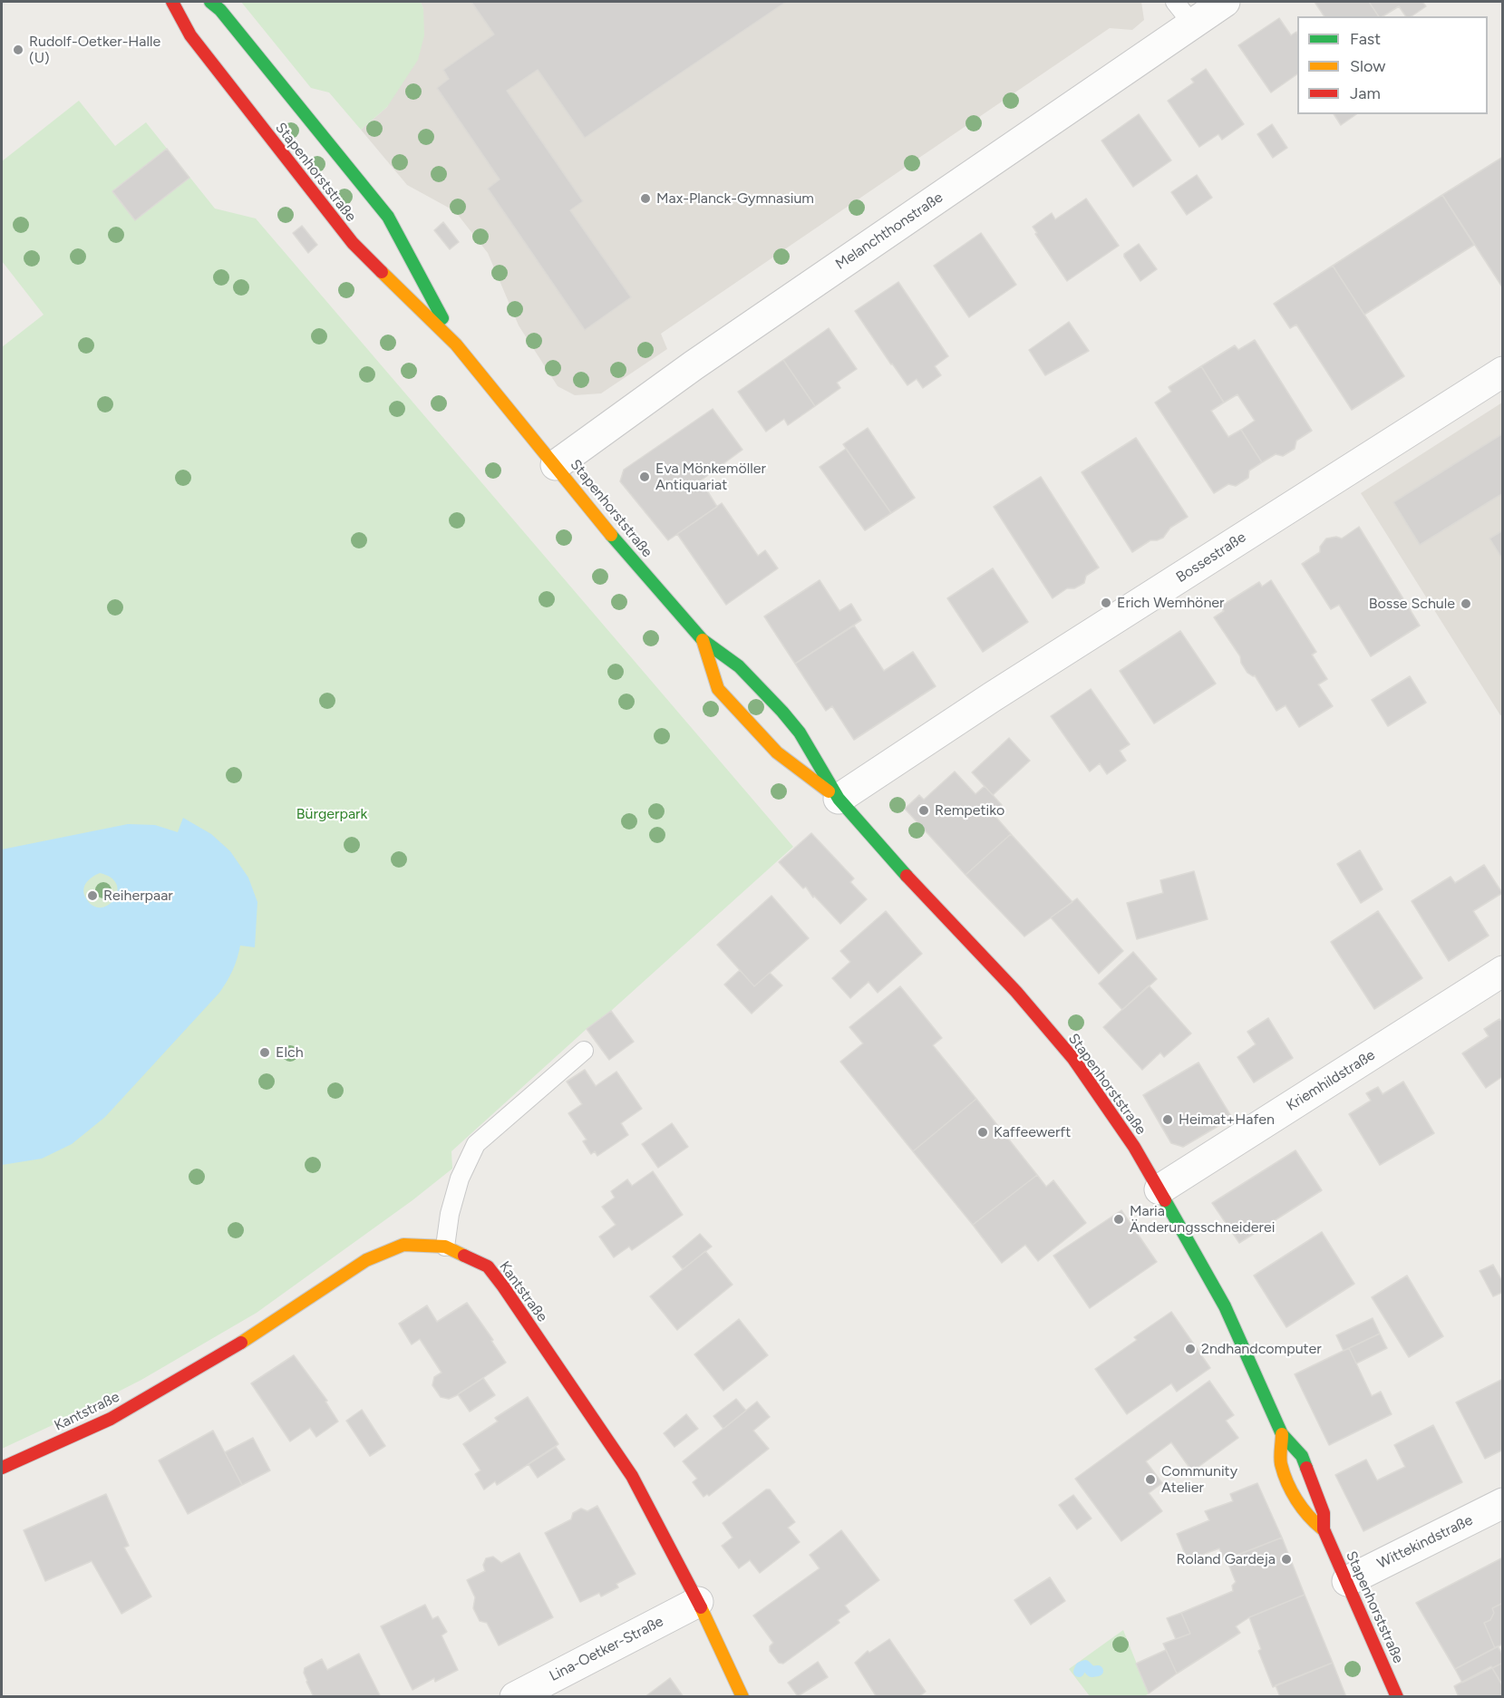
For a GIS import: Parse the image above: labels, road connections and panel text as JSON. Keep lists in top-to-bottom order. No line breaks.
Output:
{"streets":{"main road":["Stapenhorststraße","Kantstraße"],"street":["Melanchthonstraße","Bossestraße","Kriemhildstraße","Wittekindstraße","Lina-Oetker-Straße"]},"crossings":[["Stapenhorststraße","Melanchthonstraße"],["Stapenhorststraße","Bossestraße"],["Stapenhorststraße","Kriemhildstraße"],["Stapenhorststraße","Wittekindstraße"],["Kantstraße","Lina-Oetker-Straße"]],"parks":["Bürgerpark"],"places":["Rudolf-Oetker-Halle (U)","Max-Planck-Gymnasium","Eva Mönkemöller Antiquariat","Erich Wemhöner","Bosse Schule","Rempetiko","Reiherpaar","Elch","Heimat+Hafen","Kaffeewerft","Maria Änderungsschneiderei","2ndhandcomputer","Community Atelier","Roland Gardeja"],"legend":["Fast","Slow","Jam"]}
